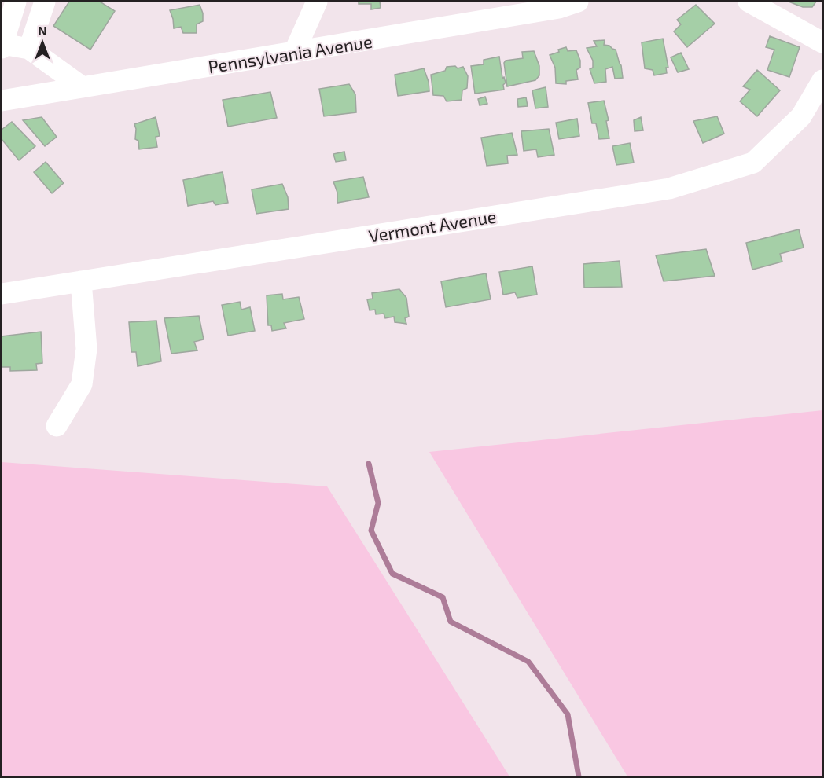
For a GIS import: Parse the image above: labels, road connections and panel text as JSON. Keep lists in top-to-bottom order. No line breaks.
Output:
{"streets":{"street":["Pennsylvania Avenue","Vermont Avenue"]},"north":"top"}
